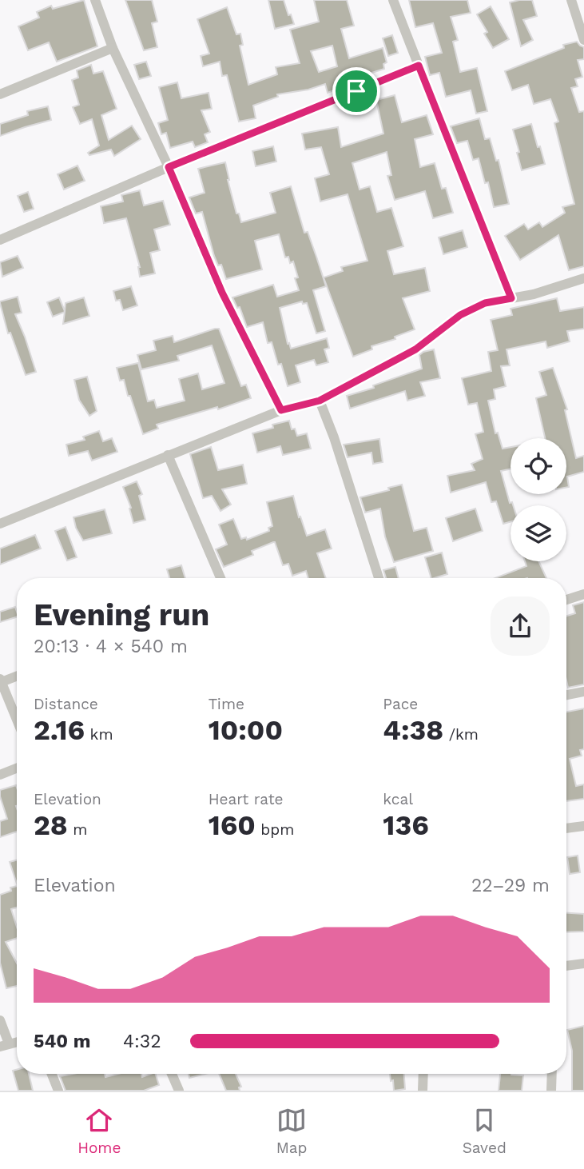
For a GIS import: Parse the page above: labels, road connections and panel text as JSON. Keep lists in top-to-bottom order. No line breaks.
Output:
{"page":{"heading":["Evening run","20:13 · 4 × 540 m"],"stats":[["Distance","2.16 km"],["Time","10:00"],["Pace","4:38 /km"],["Elevation","28 m"],["Heart rate","160 bpm"],["kcal","136"]],"chart":["Elevation","22–29 m"],"list":[{"name":"540 m","note":"4:32"}],"tabs":["Home","Map","Saved"]}}
